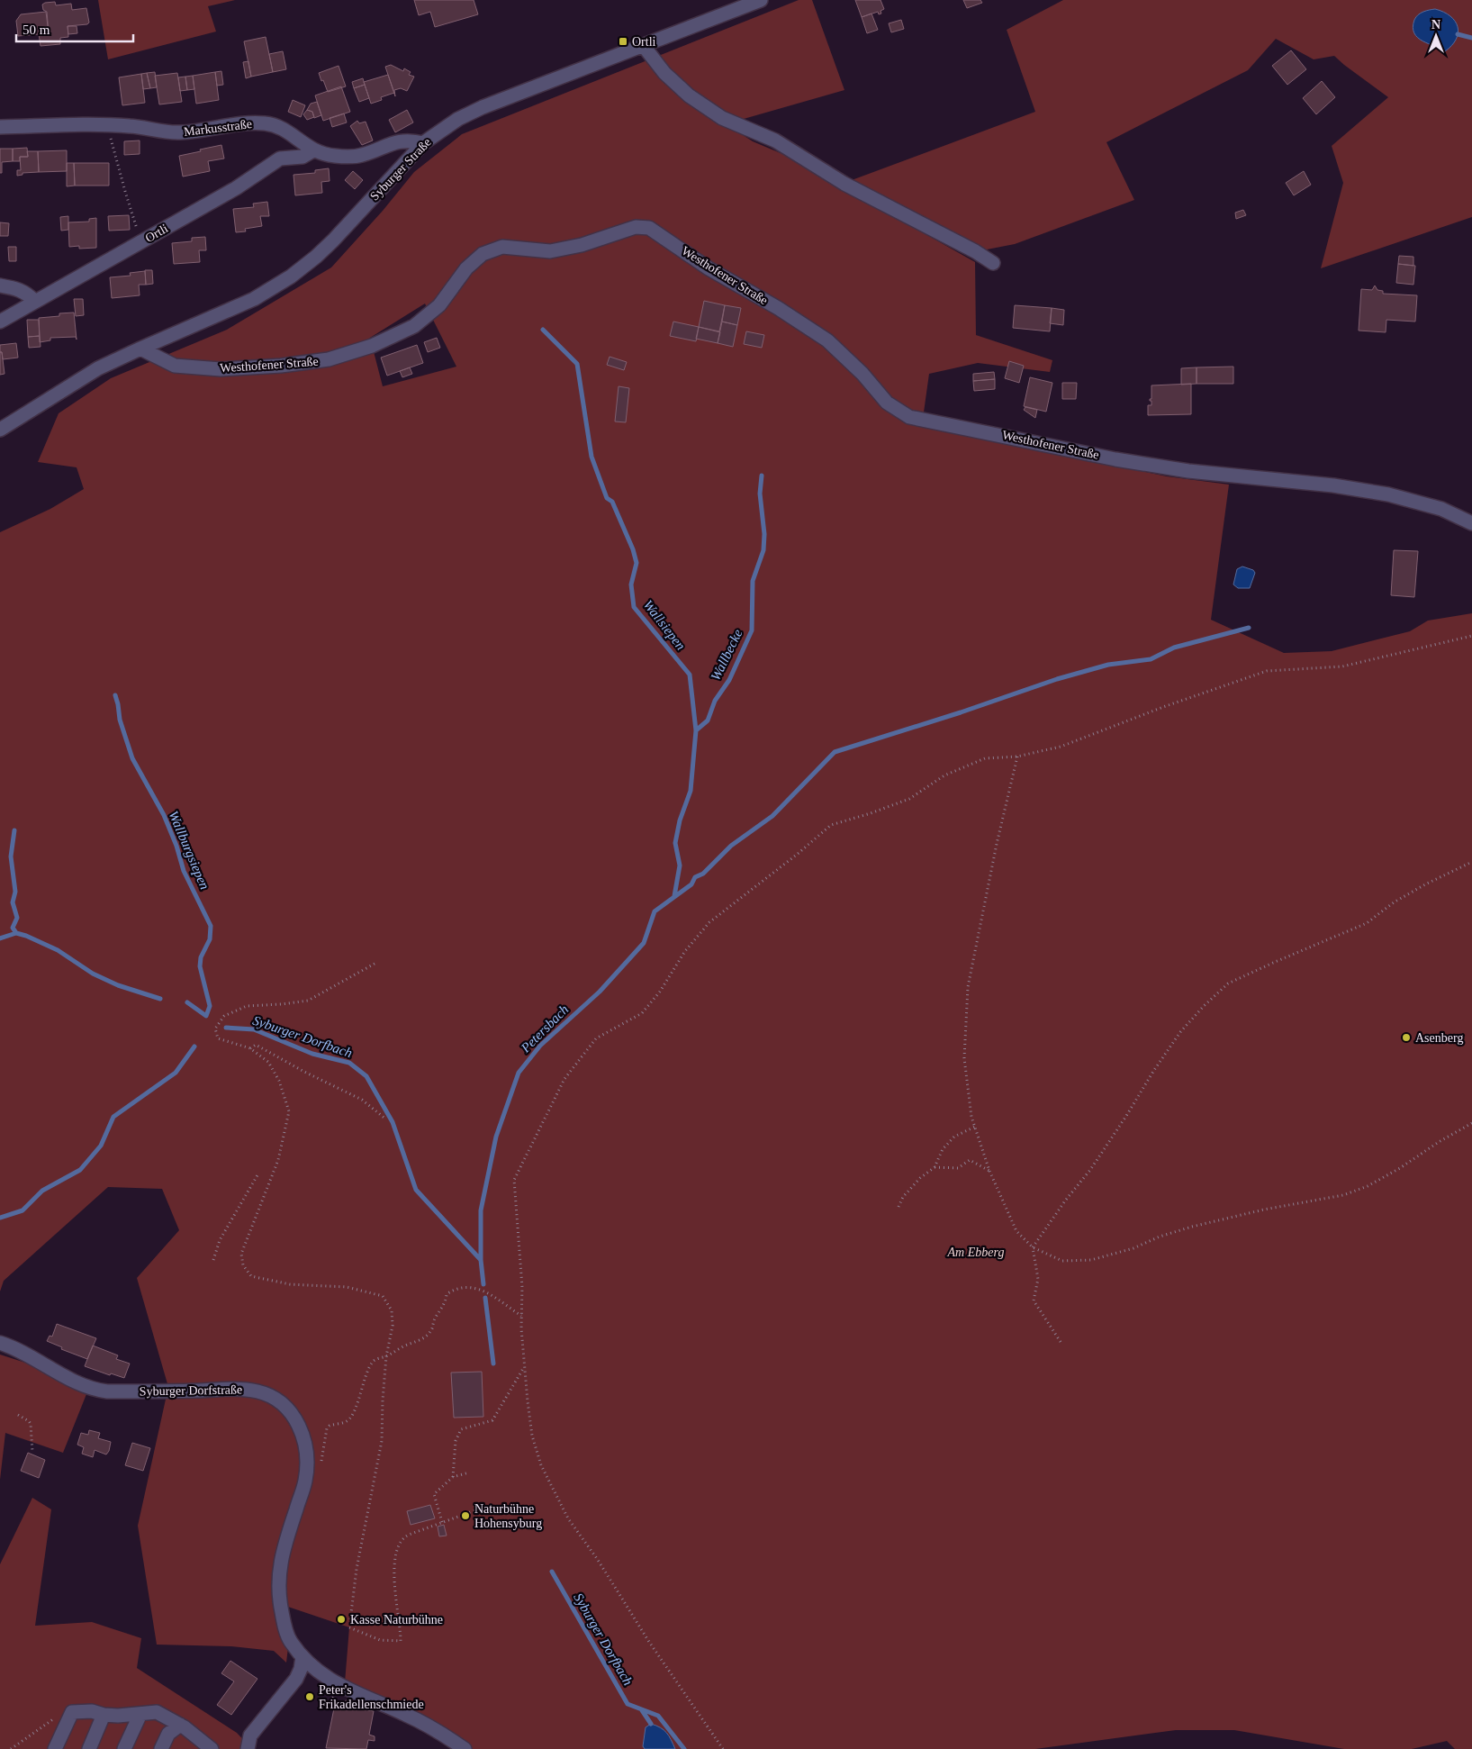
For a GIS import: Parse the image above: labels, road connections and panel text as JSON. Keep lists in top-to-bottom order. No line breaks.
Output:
{"streets":{"street":["Markusstraße","Syburger Straße","Ortli","Westhofener Straße","Syburger Dorfstraße"]},"crossings":[["Markusstraße","Syburger Straße"],["Markusstraße","Ortli"],["Syburger Straße","Westhofener Straße"]],"water":["Wallsiepen","Wallbecke","Wallburgsiepen","Petersbach","Syburger Dorfbach"],"parks":["Am Ebberg"],"places":{"transit":["Ortli"],"other":["Asenberg","Naturbühne Hohensyburg","Kasse Naturbühne","Peter's Frikadellenschmiede"]},"scale_bar":"50 m","north":"top"}
